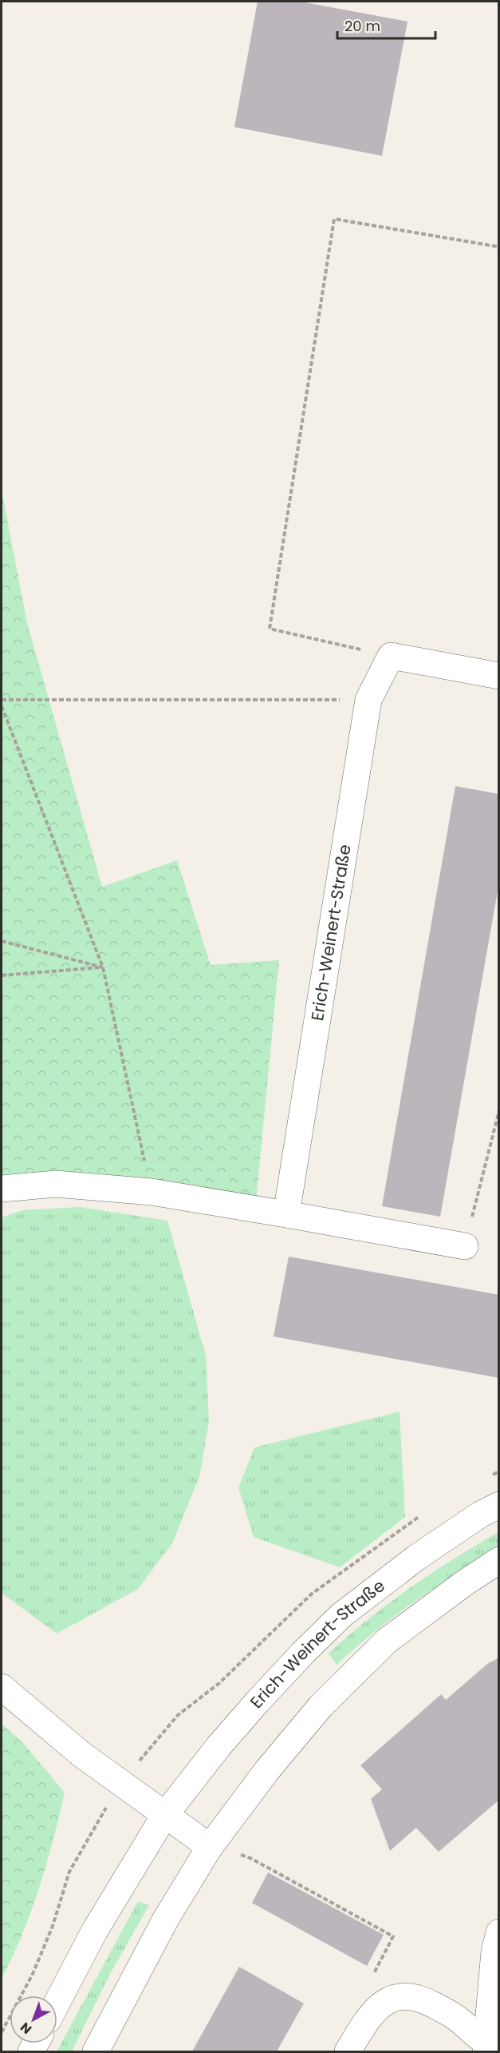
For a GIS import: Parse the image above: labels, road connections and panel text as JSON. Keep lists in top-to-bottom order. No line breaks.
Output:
{"streets":{"street":["Erich-Weinert-Straße"]},"scale_bar":"20 m","north":"bottom left"}
